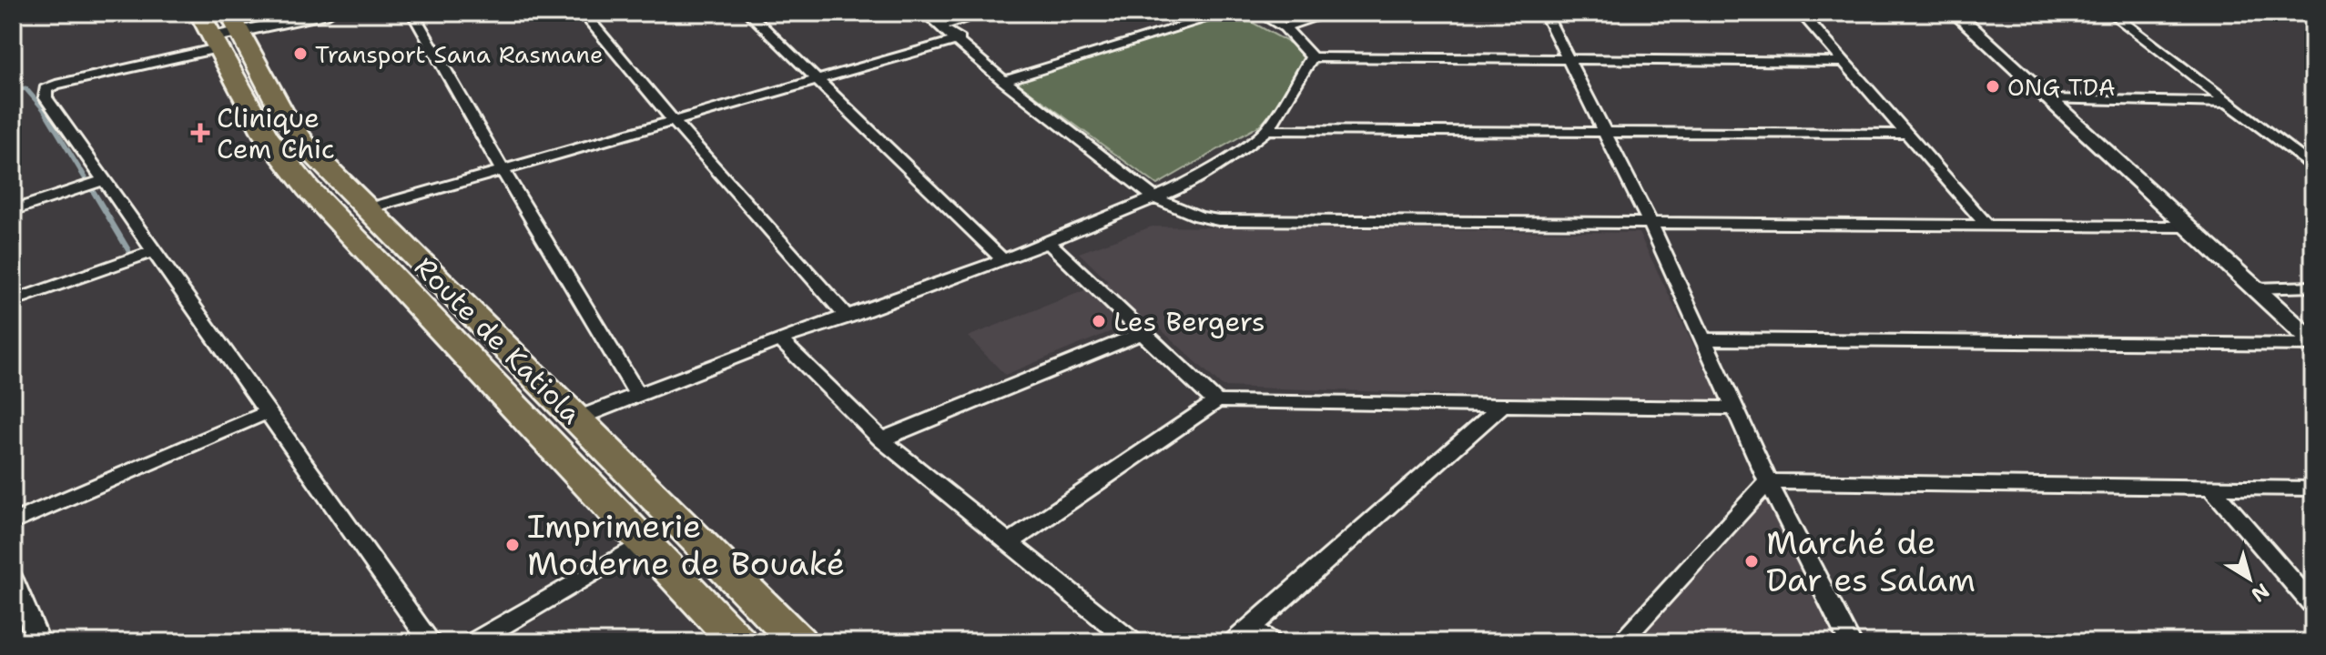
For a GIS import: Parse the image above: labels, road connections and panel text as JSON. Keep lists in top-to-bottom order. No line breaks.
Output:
{"streets":{"highway":["Route de Katiola"]},"places":{"other":["Transport Sana Rasmane","ONG TDA","Les Bergers","Imprimerie Moderne de Bouaké","Marché de Dar es Salam"],"health":["Clinique Cem Chic"]},"north":"bottom right"}
